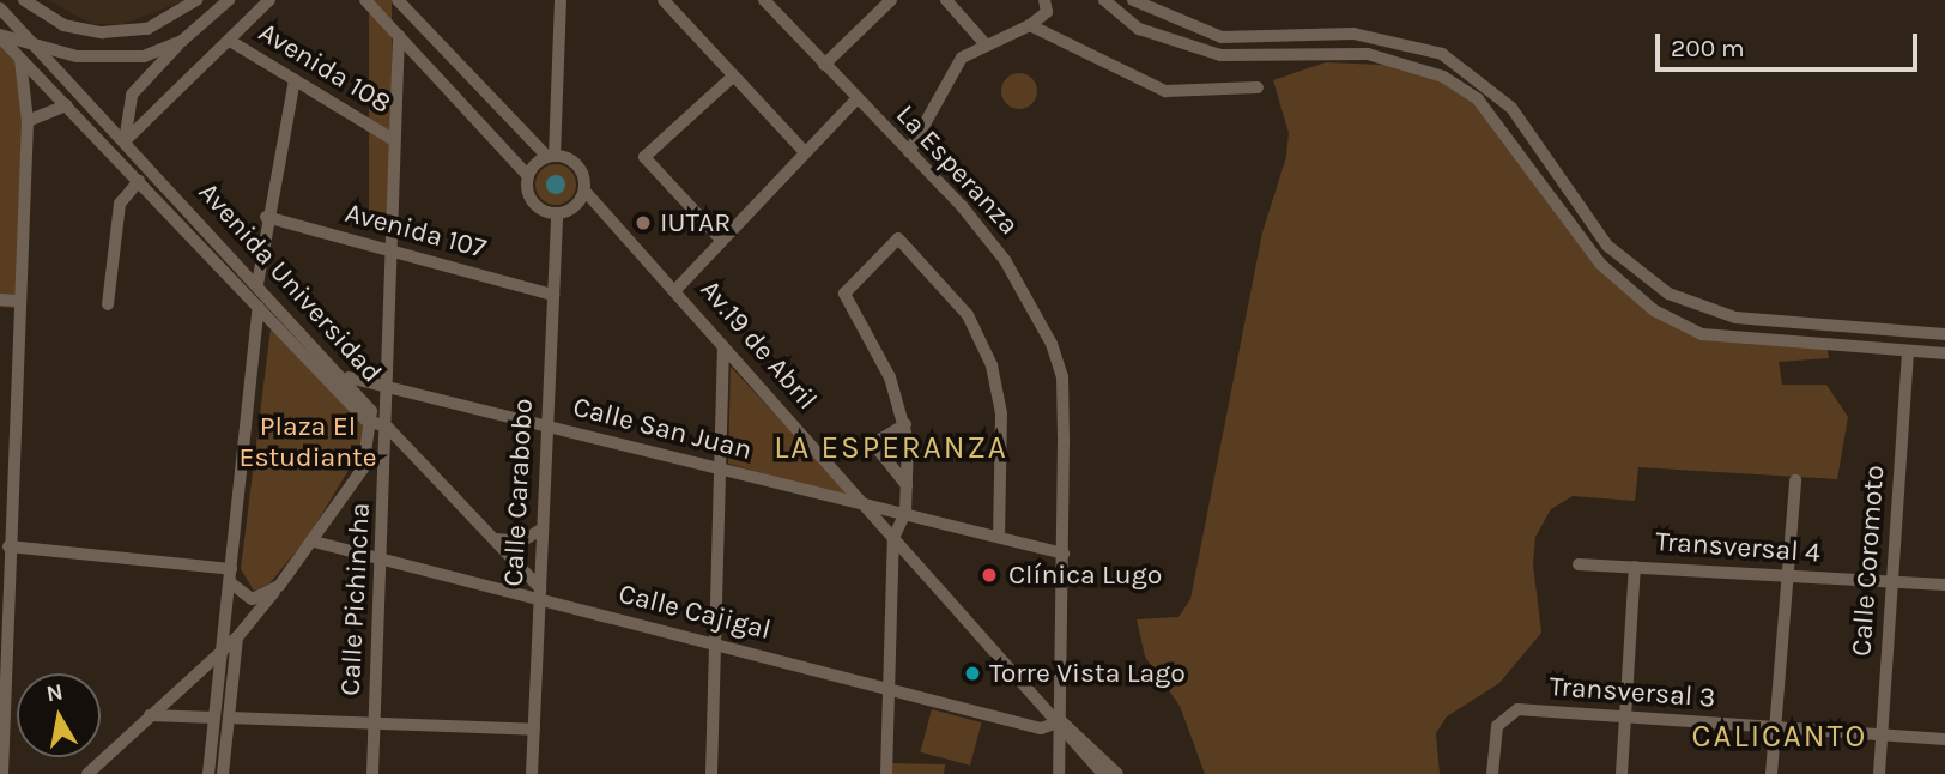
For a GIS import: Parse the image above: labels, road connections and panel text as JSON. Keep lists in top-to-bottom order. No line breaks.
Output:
{"streets":{"street":["Avenida 108","La Esperanza","Avenida 107","Avenida Universidad","Av.19 de Abril","Calle San Juan","Calle Carabobo","Transversal 4","Calle Coromoto","Calle Pichincha","Calle Cajigal","Transversal 3"]},"crossings":[["Avenida 108","Calle Pichincha"],["La Esperanza","Av.19 de Abril"],["La Esperanza","Calle San Juan"],["La Esperanza","Calle Cajigal"],["Avenida 107","Calle Carabobo"],["Avenida 107","Calle Pichincha"],["Avenida Universidad","Calle San Juan"],["Av.19 de Abril","Calle San Juan"],["Av.19 de Abril","Calle Carabobo"],["Av.19 de Abril","Calle Cajigal"],["Calle San Juan","Calle Carabobo"],["Calle San Juan","Calle Pichincha"],["Calle Carabobo","Calle Cajigal"],["Transversal 4","Calle Coromoto"],["Calle Coromoto","Transversal 3"],["Calle Pichincha","Calle Cajigal"]],"districts":["LA ESPERANZA","CALICANTO"],"parks":["Plaza El Estudiante"],"places":["IUTAR","Clínica Lugo","Torre Vista Lago"],"scale_bar":"200 m","north":"top"}
